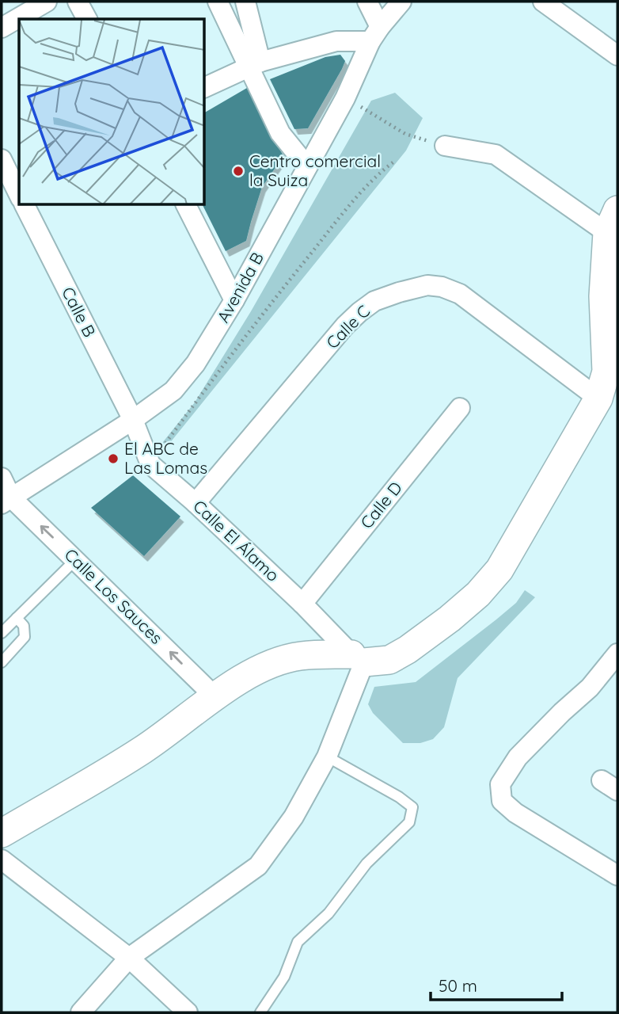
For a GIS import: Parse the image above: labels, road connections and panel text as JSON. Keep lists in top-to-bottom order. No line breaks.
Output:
{"streets":{"street":["Avenida B","Calle B","Calle C","Calle D","Calle El Álamo","Calle Los Sauces"]},"crossings":[["Avenida B","Calle B"],["Avenida B","Calle El Álamo"],["Avenida B","Calle Los Sauces"],["Calle B","Calle El Álamo"],["Calle C","Calle El Álamo"],["Calle D","Calle El Álamo"]],"one_way":["Calle Los Sauces"],"places":["Centro comercial la Suiza","El ABC de Las Lomas"],"scale_bar":"50 m"}
